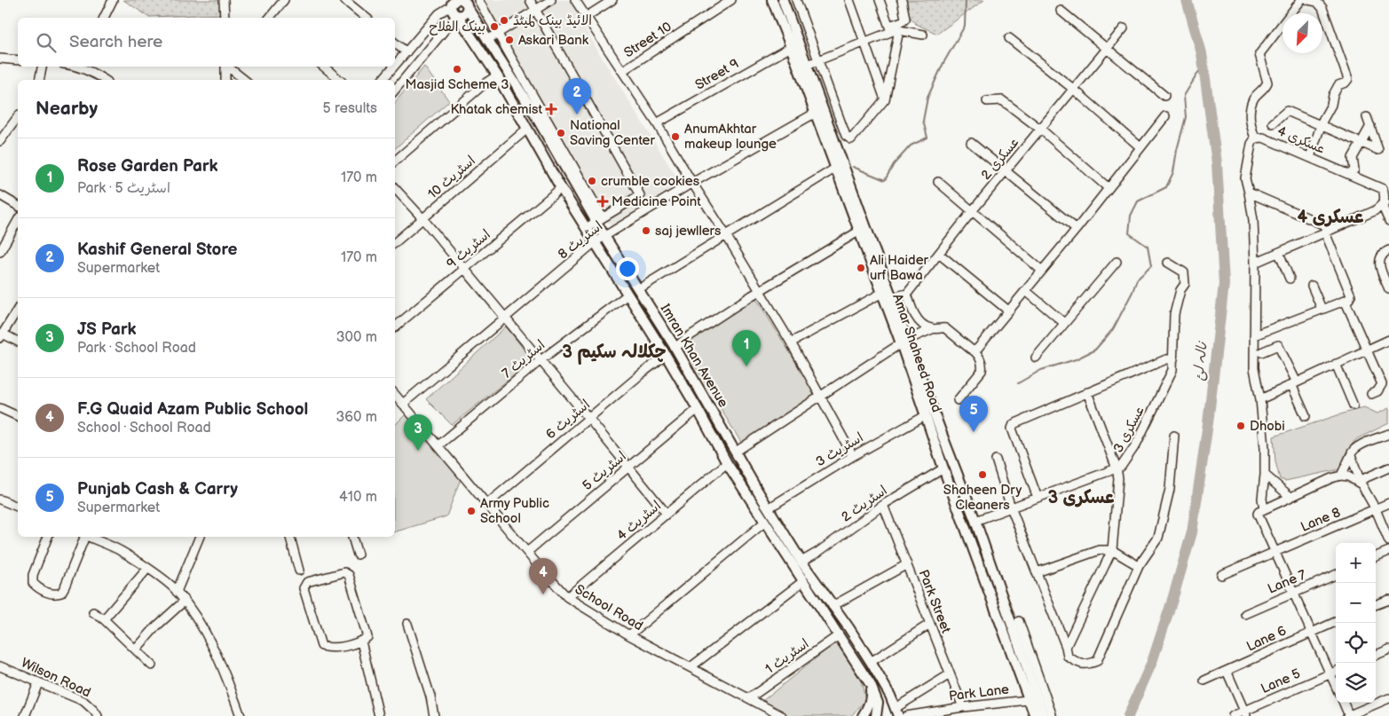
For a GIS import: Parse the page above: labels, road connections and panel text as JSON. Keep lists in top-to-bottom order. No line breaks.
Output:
{"streets":{"main road":["Amar Shaheed Road","Imran Khan Avenue"],"street":["Street 10","Street 9","عسکری 4","عسکری 2","اسٹریٹ 10","اسٹریٹ 8","اسٹریٹ 9","اسٹریٹ 7","اسٹریٹ 6","عسکری 3","اسٹریٹ 3","اسٹریٹ 5","اسٹریٹ 2","Lane 8","اسٹریٹ 4","Lane 7","Park Street","School Road","Lane 6","اسٹریٹ 1","Wilson Road","Lane 5","Park Lane"]},"crossings":[["Street 9","Amar Shaheed Road"],["اسٹریٹ 10","Imran Khan Avenue"],["اسٹریٹ 8","Amar Shaheed Road"],["اسٹریٹ 8","Imran Khan Avenue"],["اسٹریٹ 8","School Road"],["اسٹریٹ 9","Imran Khan Avenue"],["Amar Shaheed Road","عسکری 3"],["Amar Shaheed Road","اسٹریٹ 3"],["Amar Shaheed Road","اسٹریٹ 2"],["Amar Shaheed Road","Park Lane"],["Imran Khan Avenue","اسٹریٹ 7"],["Imran Khan Avenue","اسٹریٹ 6"],["Imran Khan Avenue","اسٹریٹ 3"],["Imran Khan Avenue","اسٹریٹ 5"],["Imran Khan Avenue","اسٹریٹ 2"],["Imran Khan Avenue","اسٹریٹ 4"],["Imran Khan Avenue","اسٹریٹ 1"],["اسٹریٹ 7","School Road"],["اسٹریٹ 6","School Road"],["اسٹریٹ 5","School Road"],["اسٹریٹ 2","Park Street"],["اسٹریٹ 4","School Road"],["Park Street","Park Lane"],["School Road","اسٹریٹ 1"]],"districts":["عسکری 4","چکلالہ سکیم 3","عسکری 3"],"water":["نالہ لئ"],"places":{"other":["الائیڈ بینک لمیٹڈ","بینک الفلاح","Askari Bank","Masjid Scheme 3","National Saving Center","AnumAkhtar makeup lounge","crumble cookies","saj jewllers","Ali Haider urf Bawa","Dhobi","Shaheen Dry Cleaners","Army Public School"],"health":["Khatak chemist","Medicine Point"]},"north":"bottom left","page":{"search":"Search here","pins":["2","1","5","3","4"],"heading":["Nearby","5 results"],"list":[{"mark":"1","name":"Rose Garden Park","note":"Park · اسٹریٹ 5","value":"170 m"},{"mark":"2","name":"Kashif General Store","note":"Supermarket","value":"170 m"},{"mark":"3","name":"JS Park","note":"Park · School Road","value":"300 m"},{"mark":"4","name":"F.G Quaid Azam Public School","note":"School · School Road","value":"360 m"},{"mark":"5","name":"Punjab Cash & Carry","note":"Supermarket","value":"410 m"}],"map_buttons":["+","−"]}}
